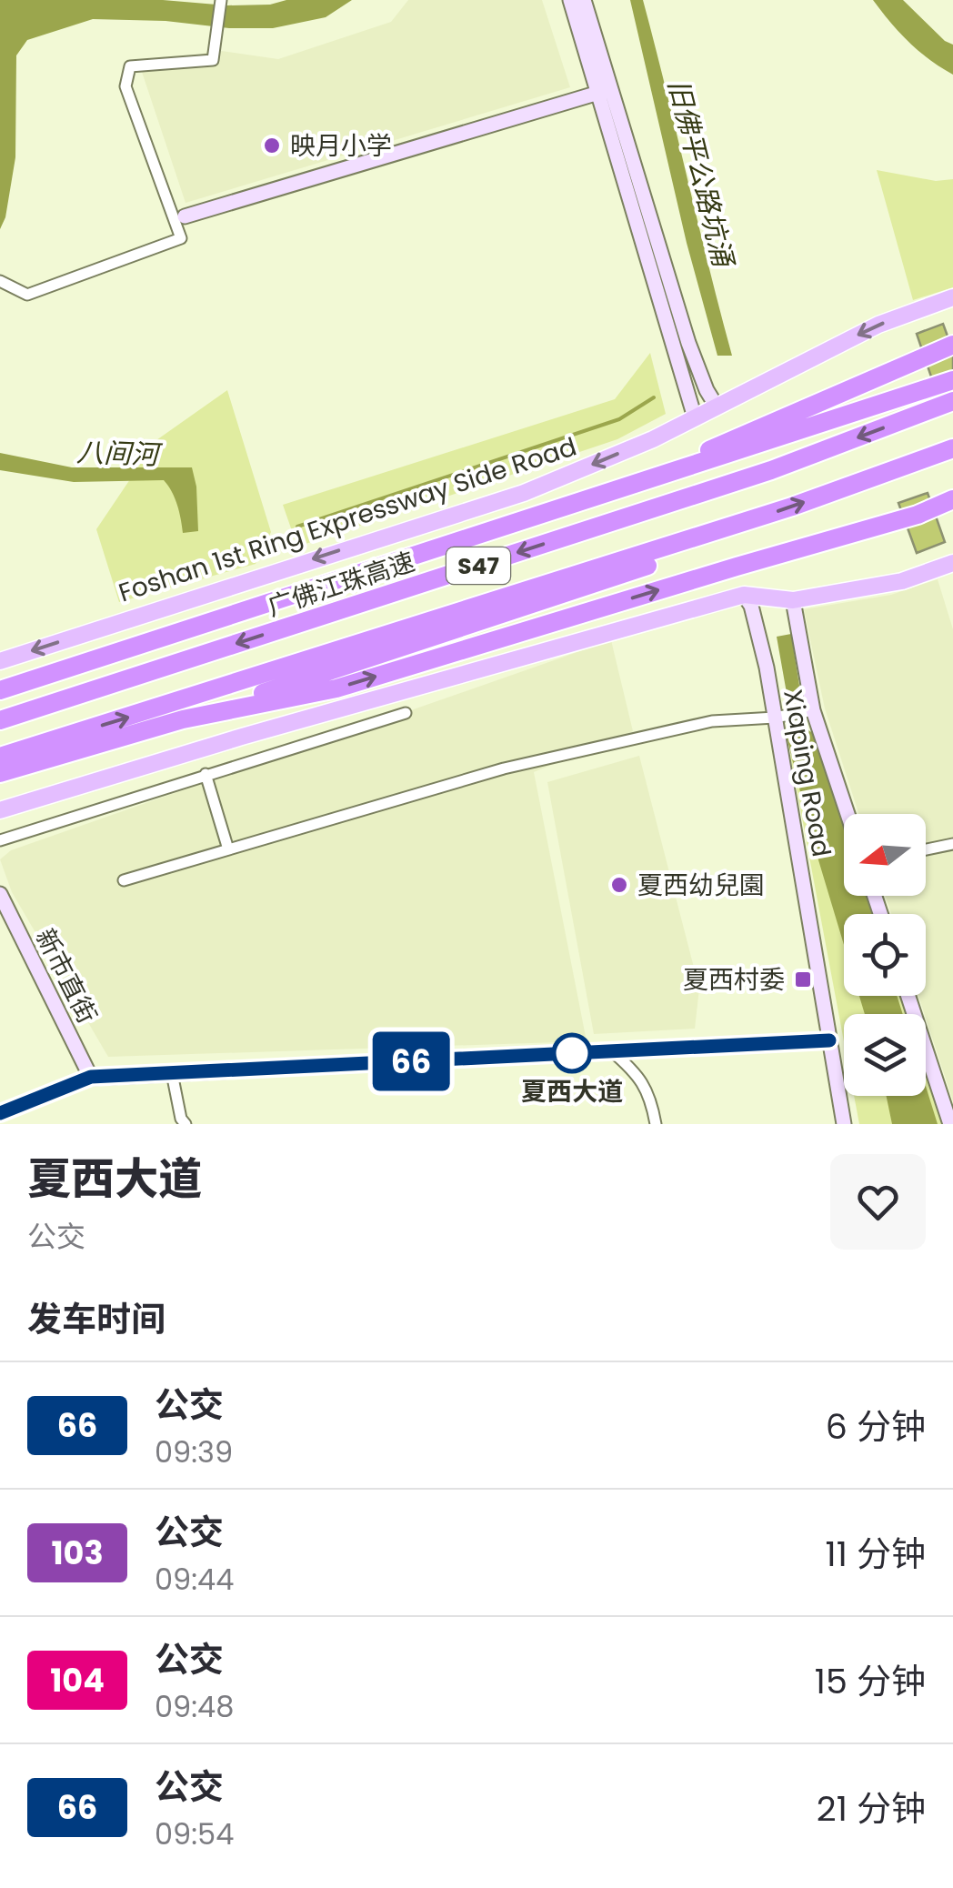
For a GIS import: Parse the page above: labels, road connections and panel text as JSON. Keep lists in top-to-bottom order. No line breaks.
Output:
{"streets":{"highway":["S47","广佛江珠高速"],"main road":["Foshan 1st Ring Expressway Side Road","Xiaping Road","新市直街"]},"one_way":["Foshan 1st Ring Expressway Side Road"],"water":["旧佛平公路坑涌","八间河"],"places":{"other":["映月小学","夏西幼兒園","夏西大道"],"transit":["夏西村委"]},"lines":["bus line 66"],"north":"left","page":{"on_map":"66","heading":[["夏西大道","公交"],"发车时间"],"list":[{"mark":"66","name":"公交","note":"09:39","value":"6 分钟"},{"mark":"103","name":"公交","note":"09:44","value":"11 分钟"},{"mark":"104","name":"公交","note":"09:48","value":"15 分钟"},{"mark":"66","name":"公交","note":"09:54","value":"21 分钟"}]}}
